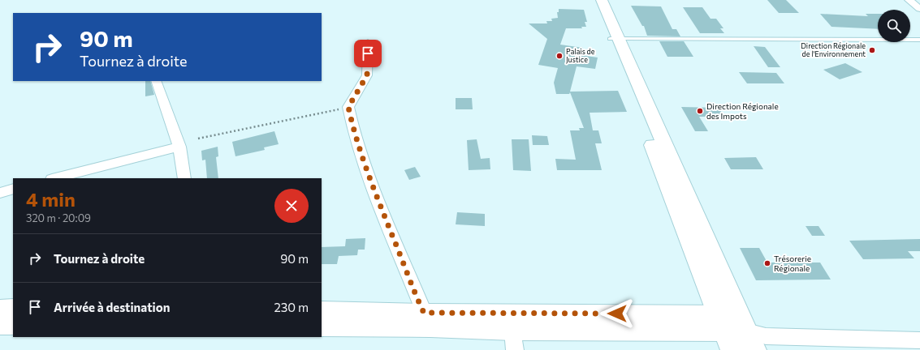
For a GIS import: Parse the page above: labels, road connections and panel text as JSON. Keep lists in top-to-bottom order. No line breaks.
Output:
{"places":["Direction Régionale de l'Environnement","Palais de Justice","Direction Régionale des Impots","Trésorerie Régionale"],"page":{"turn":["90 m","Tournez à droite"],"heading":["4 min","320 m · 20:09"],"list":[{"name":"Tournez à droite","value":"90 m"},{"name":"Arrivée à destination","value":"230 m"}]}}
